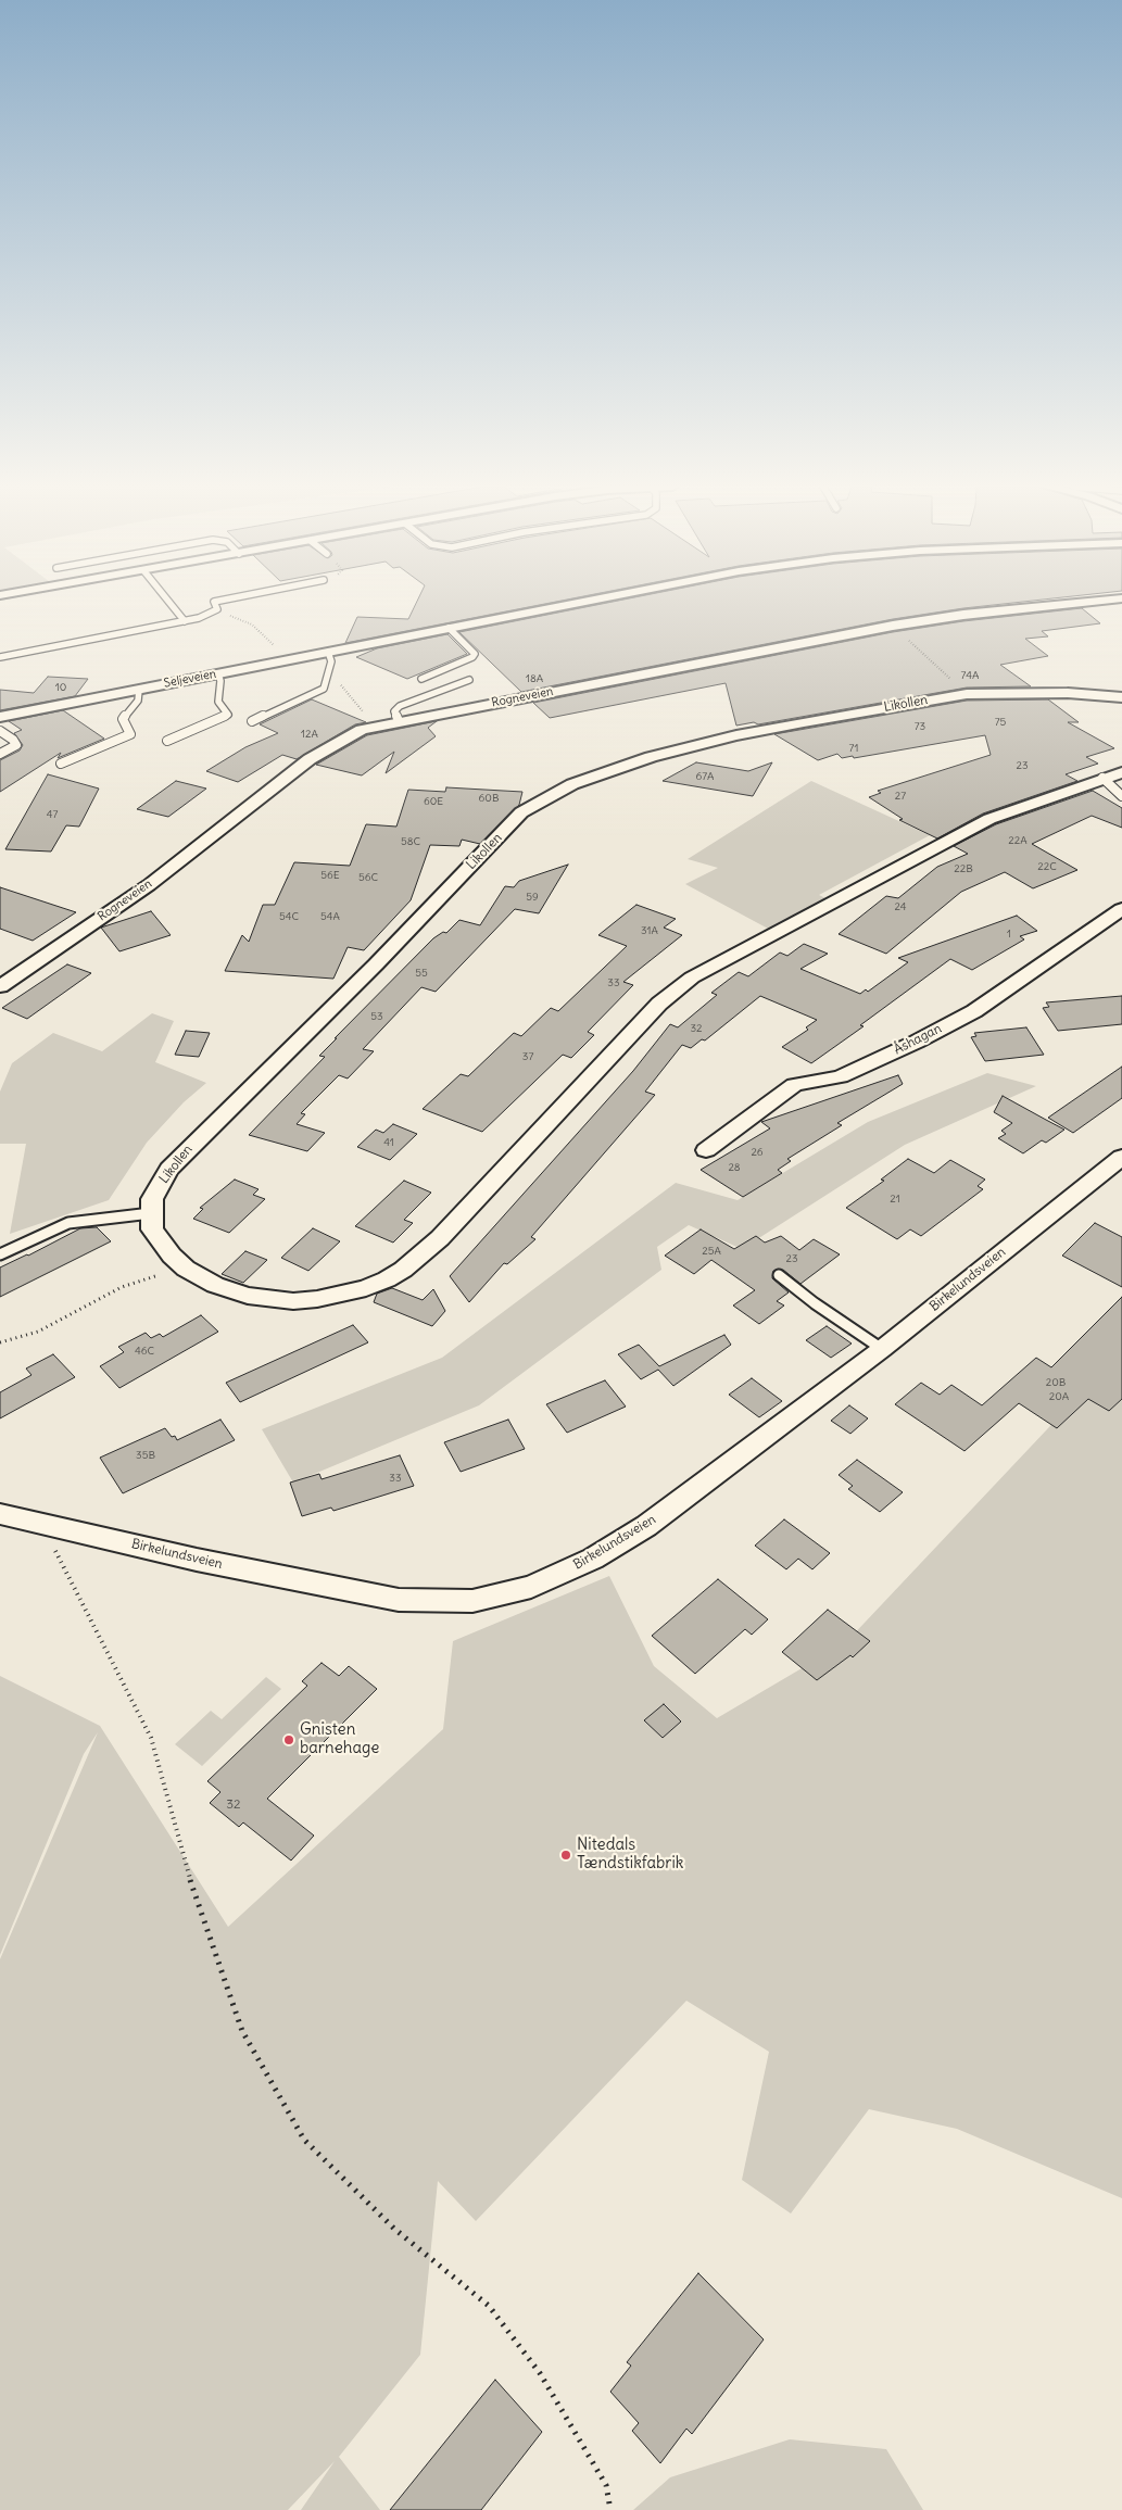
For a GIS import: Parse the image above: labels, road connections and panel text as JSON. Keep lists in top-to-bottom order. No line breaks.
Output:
{"streets":{"street":["Seljeveien","Rogneveien","Likollen","Åshagan","Birkelundsveien"]},"places":["Gnisten barnehage","Nitedals Tændstikfabrik"],"house_numbers":["74A","18A","10","75","73","12A","71","23","67A","27","60B","60E","47","22A","58C","22C","22B","56E","56C","59","24","54C","54A","31A","1","55","33","53","32","37","41","26","28","21","25A","23","46C","20B","20A","35B","33","32"]}
